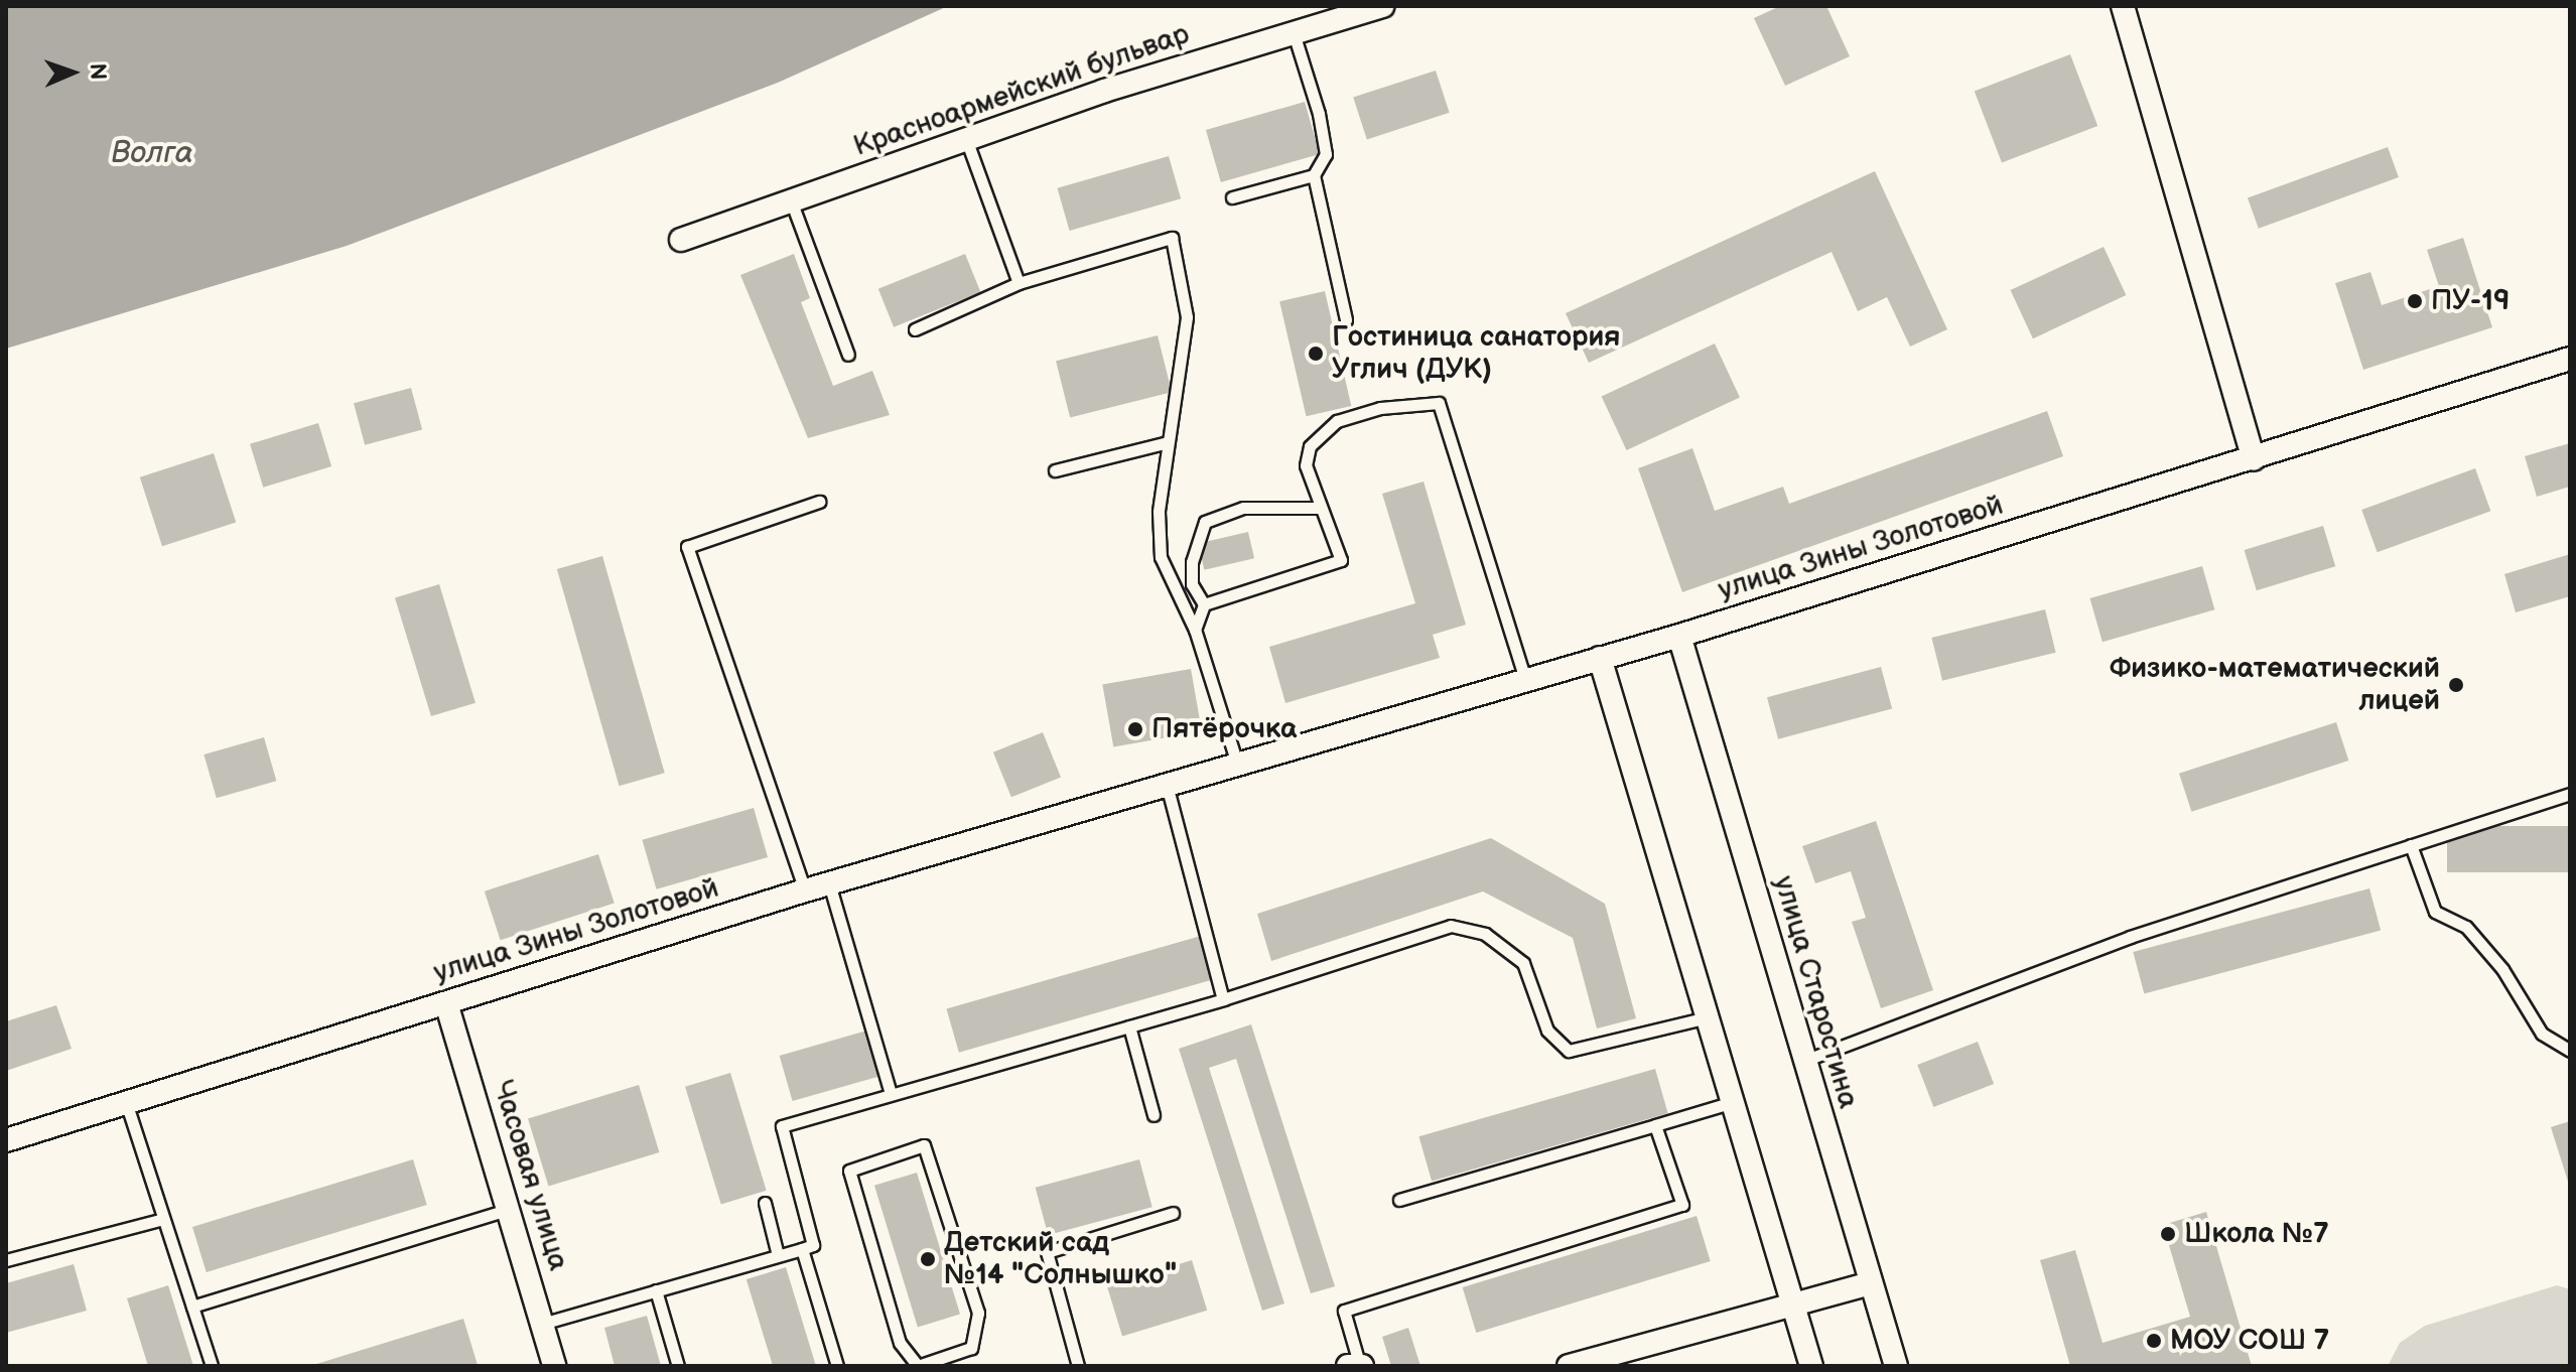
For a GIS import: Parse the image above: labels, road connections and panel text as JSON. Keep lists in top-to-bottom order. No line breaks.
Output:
{"streets":{"street":["Красноармейский бульвар","улица Зины Золотовой","улица Старостина","Часовая улица"]},"crossings":[["улица Зины Золотовой","улица Старостина"],["улица Зины Золотовой","Часовая улица"]],"water":["Волга"],"places":["ПУ-19","Гостиница санатория Углич (ДУК)","Физико-математический лицей","Пятёрочка","Школа №7","Детский сад №14 \"Солнышко\"","МОУ СОШ 7"],"north":"right"}
